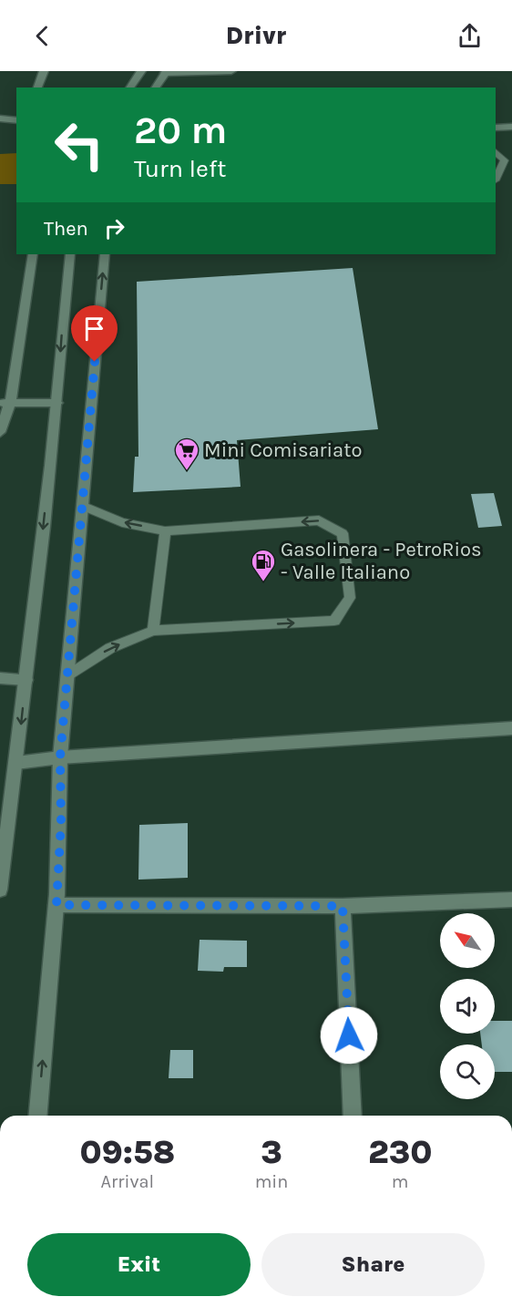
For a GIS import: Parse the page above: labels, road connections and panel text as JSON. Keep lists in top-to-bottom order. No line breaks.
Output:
{"places":{"supermarket":["Mini Comisariato"],"fuel station":["Gasolinera - PetroRios - Valle Italiano"]},"north":"top left","page":{"header":"Drivr","turn":["20 m","Turn left"],"then":"Then","eta":["09:58","Arrival","3","min","230","m"],"buttons":["Exit","Share"]}}
